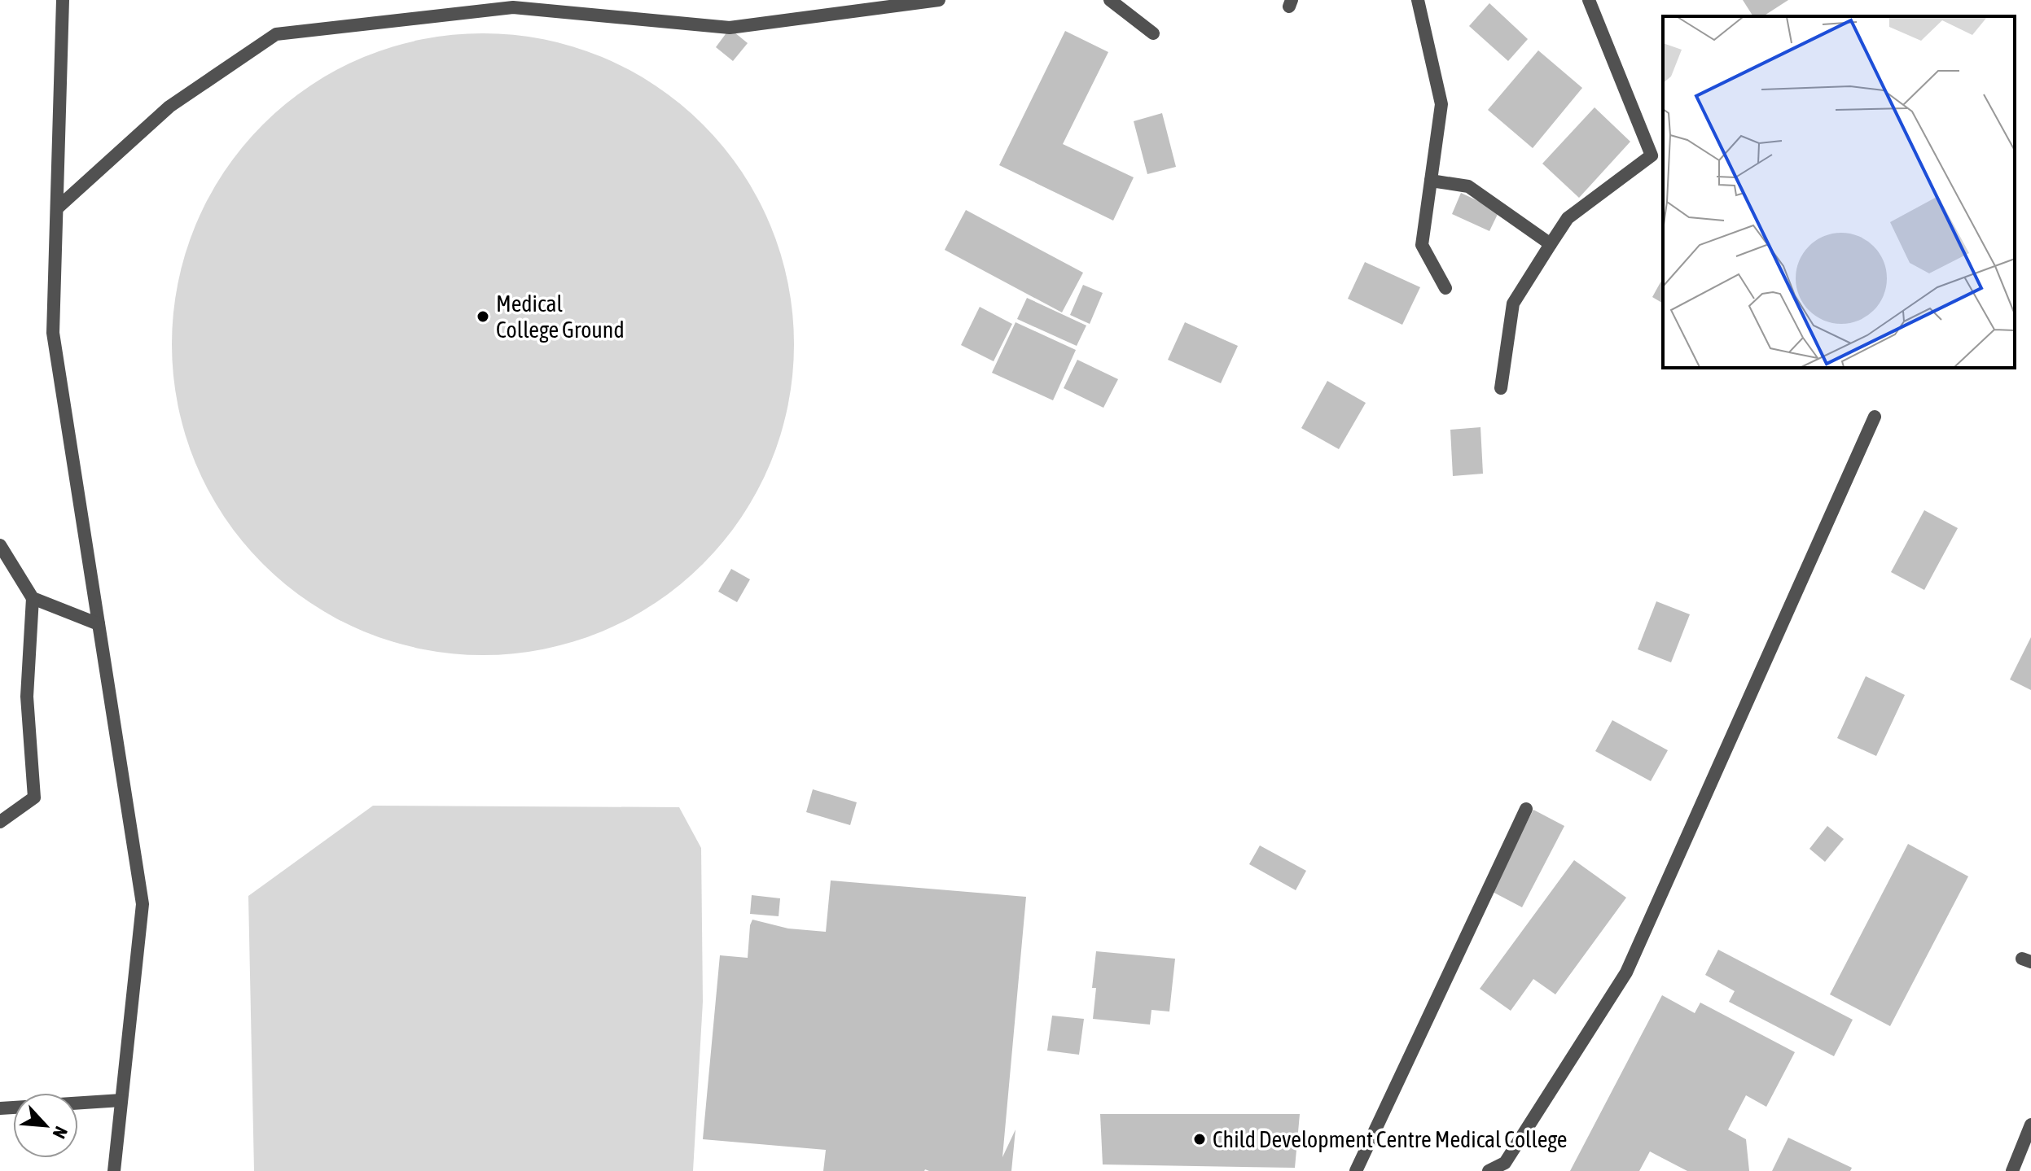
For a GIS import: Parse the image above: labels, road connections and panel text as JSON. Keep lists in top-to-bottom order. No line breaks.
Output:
{"places":["Medical College Ground","Child Development Centre Medical College"],"north":"bottom right"}
